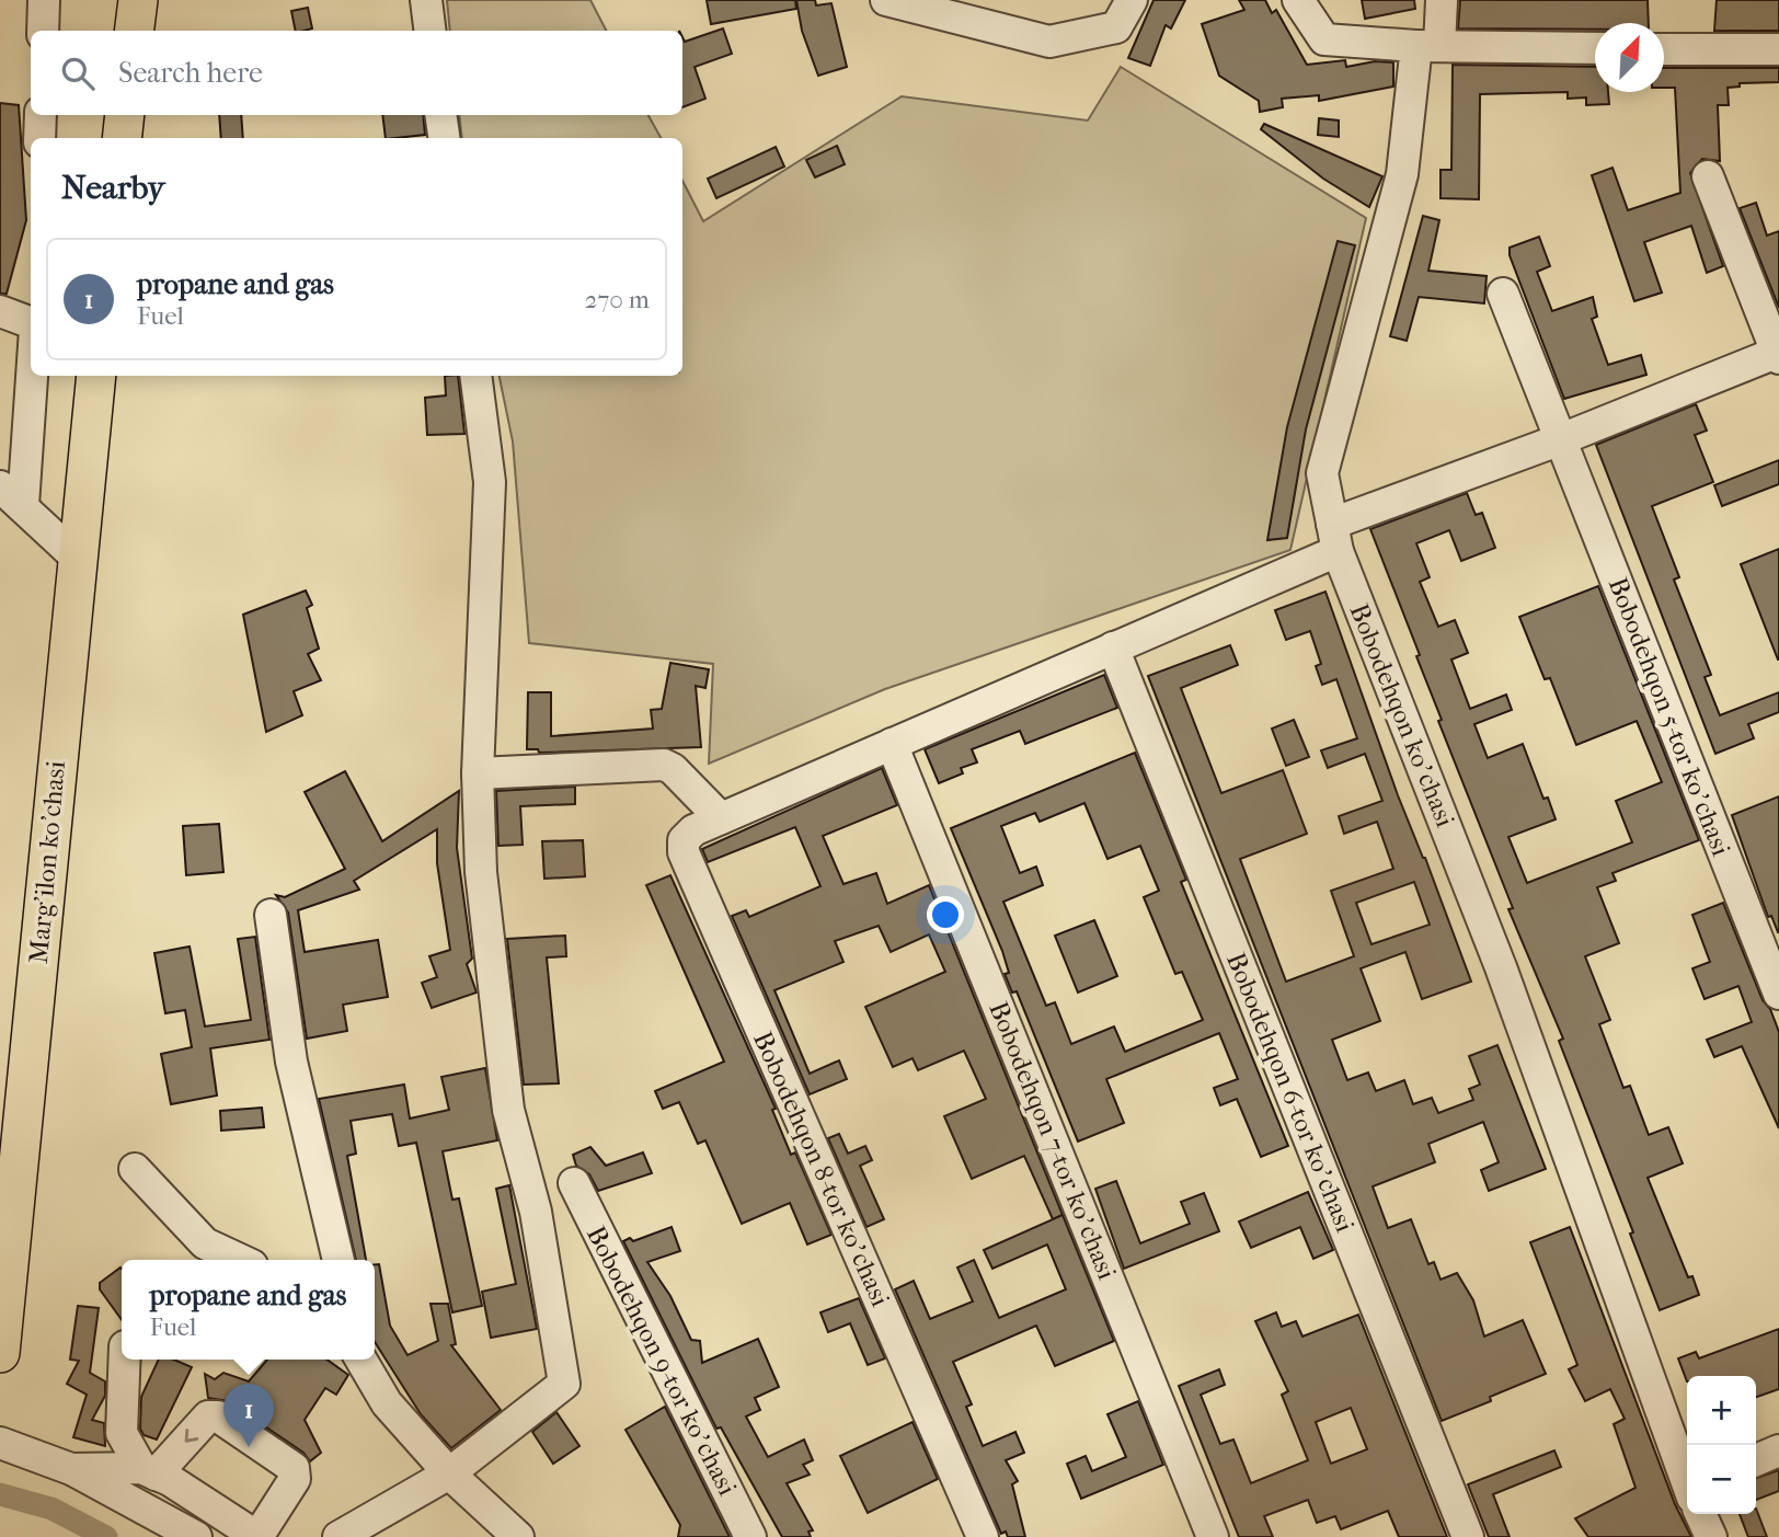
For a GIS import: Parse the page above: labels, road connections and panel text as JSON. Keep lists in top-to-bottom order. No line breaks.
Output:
{"streets":{"main road":["Marg'ilon ko'chasi"],"street":["Bobodehqon koʼchasi","Bobodehqon 5-tor koʼchasi","Bobodehqon 6-tor koʼchasi","Bobodehqon 7-tor koʼchasi","Bobodehqon 8-tor koʼchasi","Bobodehqon 9-tor koʼchasi"]},"crossings":[["Bobodehqon koʼchasi","Bobodehqon 8-tor koʼchasi"],["Bobodehqon 5-tor koʼchasi","Bobodehqon 8-tor koʼchasi"],["Bobodehqon 6-tor koʼchasi","Bobodehqon 8-tor koʼchasi"],["Bobodehqon 7-tor koʼchasi","Bobodehqon 8-tor koʼchasi"]],"north":"top right","page":{"search":"Search here","heading":"Nearby","list":[{"mark":"1","name":"propane and gas","note":"Fuel","value":"270 m"}],"popup":["propane and gas","Fuel"],"map_buttons":["+","−"],"pins":"1"}}
